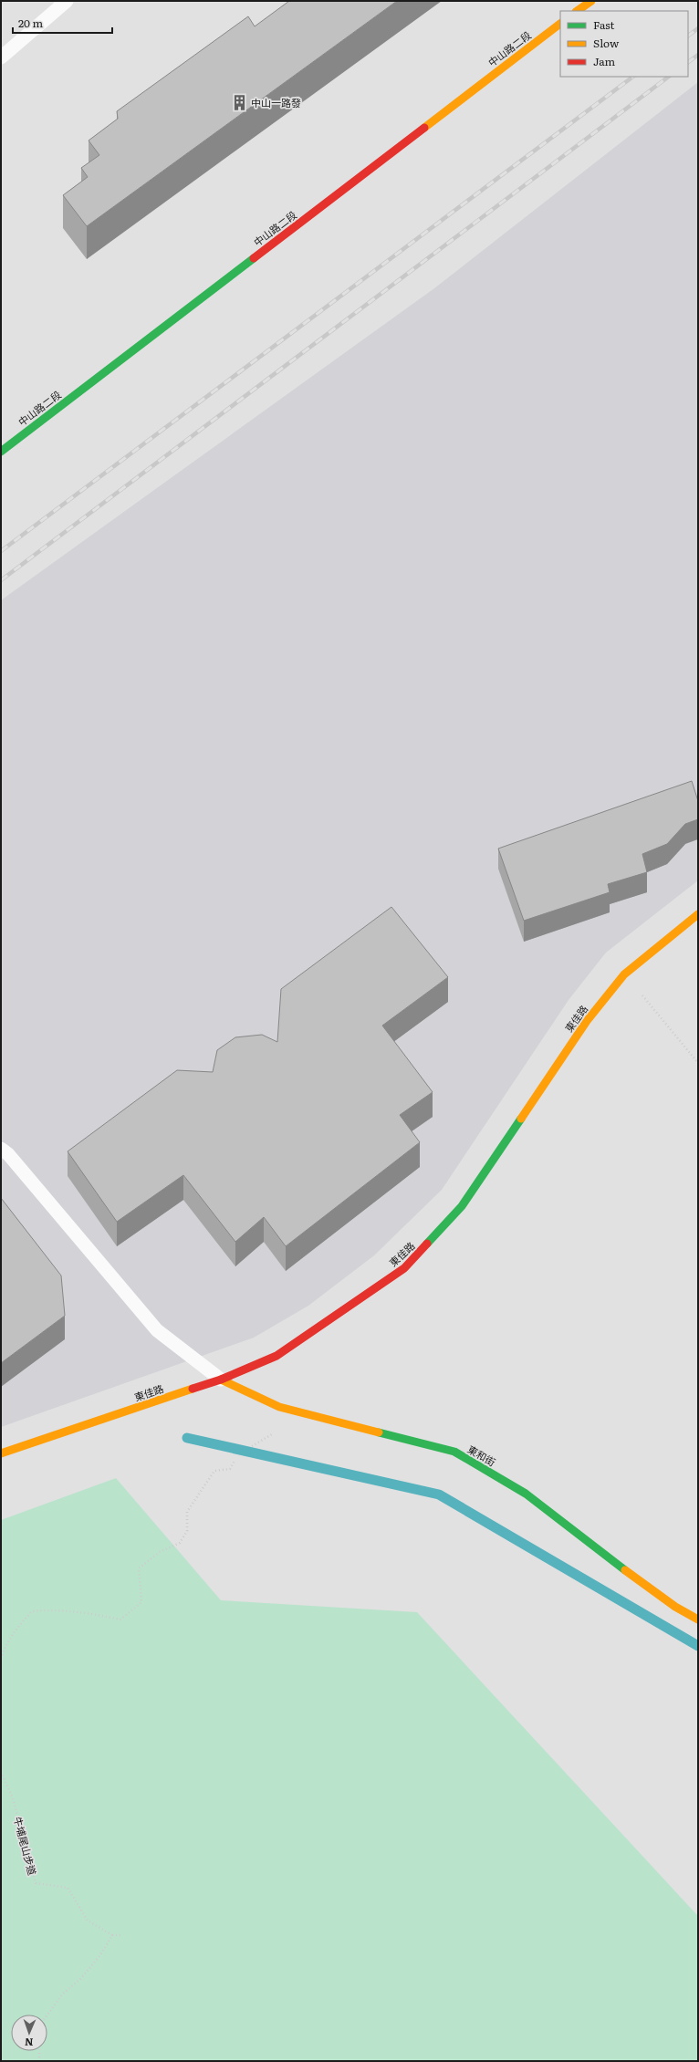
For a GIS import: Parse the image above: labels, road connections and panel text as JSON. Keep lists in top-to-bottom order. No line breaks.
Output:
{"streets":{"street":["中山路二段","東佳路","東和街"],"path":["牛埔尾山步道"]},"crossings":[["東佳路","東和街"]],"places":{"building":["中山一路發"]},"legend":["Fast","Slow","Jam"],"scale_bar":"20 m","north":"bottom"}
